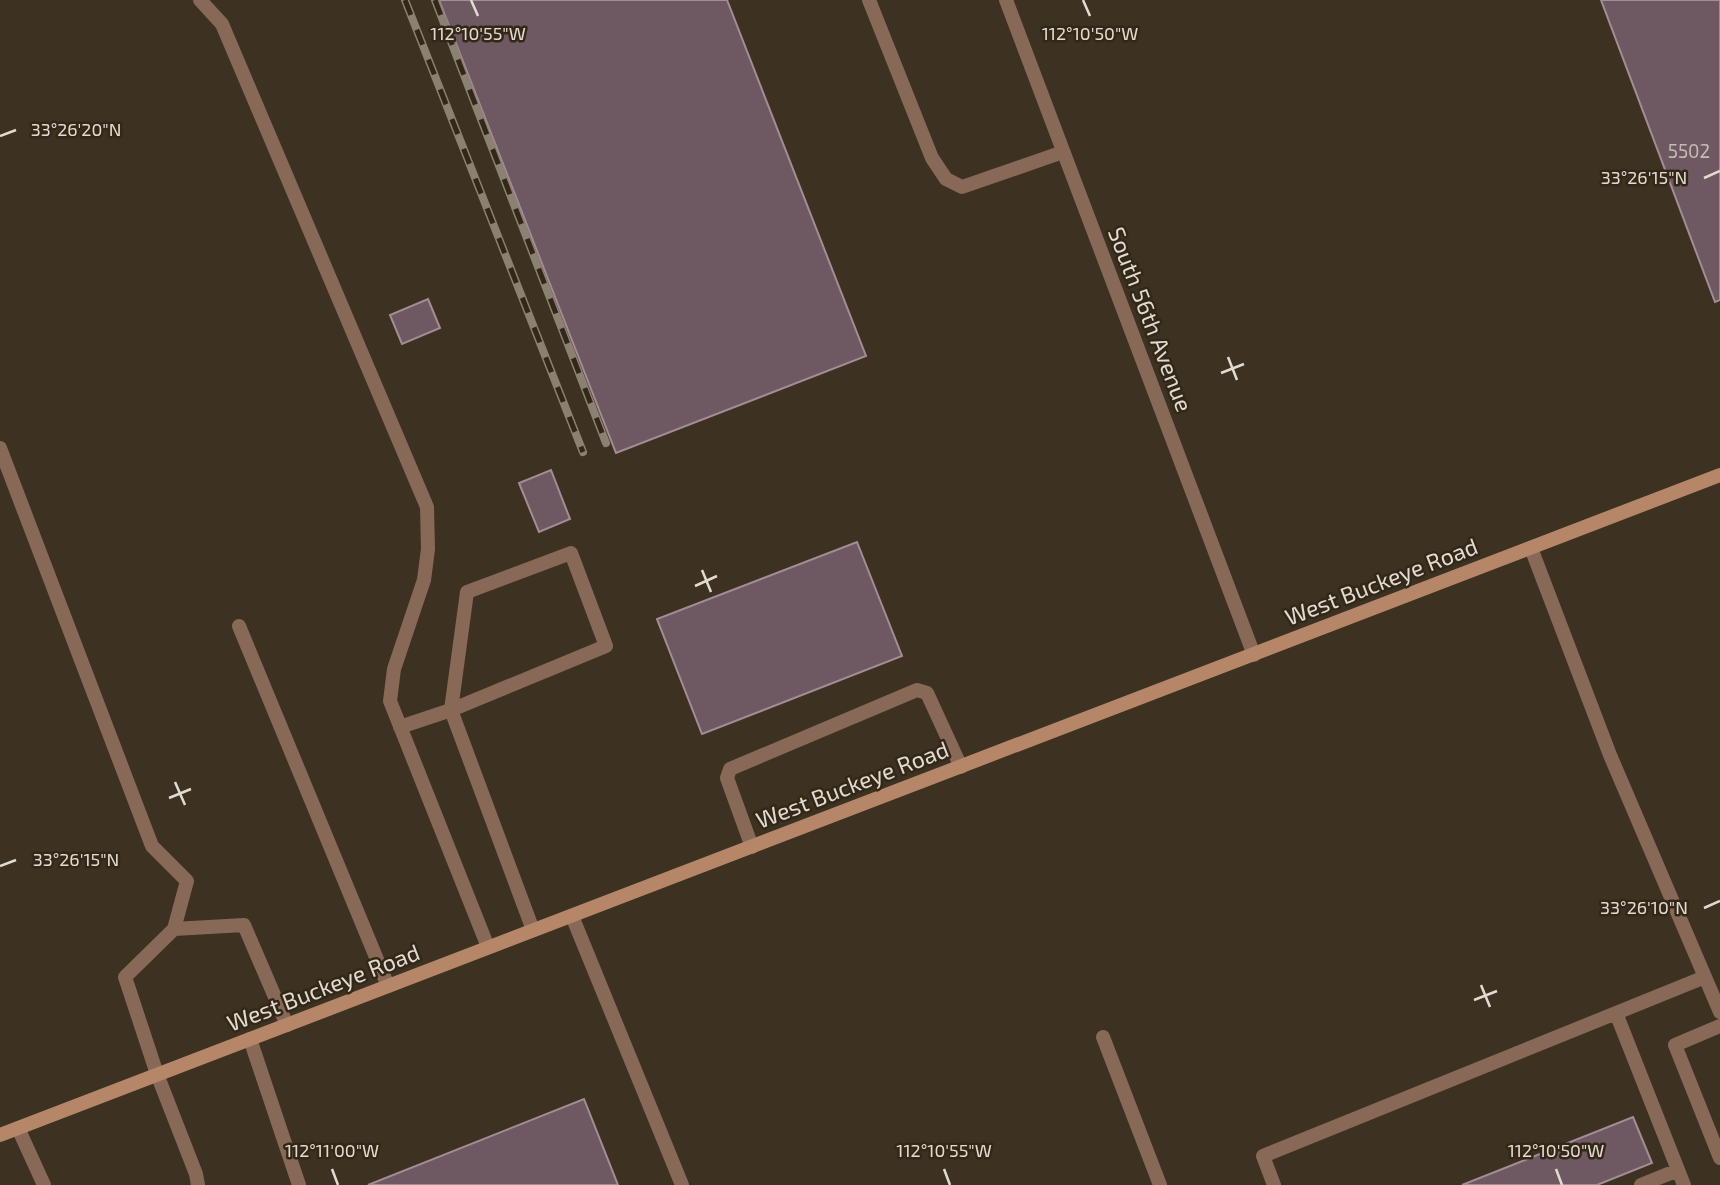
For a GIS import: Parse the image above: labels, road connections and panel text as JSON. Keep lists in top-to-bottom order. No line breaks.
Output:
{"streets":{"main road":["West Buckeye Road"],"street":["South 56th Avenue"]},"crossings":[["South 56th Avenue","West Buckeye Road"]],"house_numbers":["5502"],"coordinates":["112°10'55\"W","112°10'50\"W","33°26'20\"N","33°26'15\"N","33°26'10\"N","112°11'00\"W"]}
